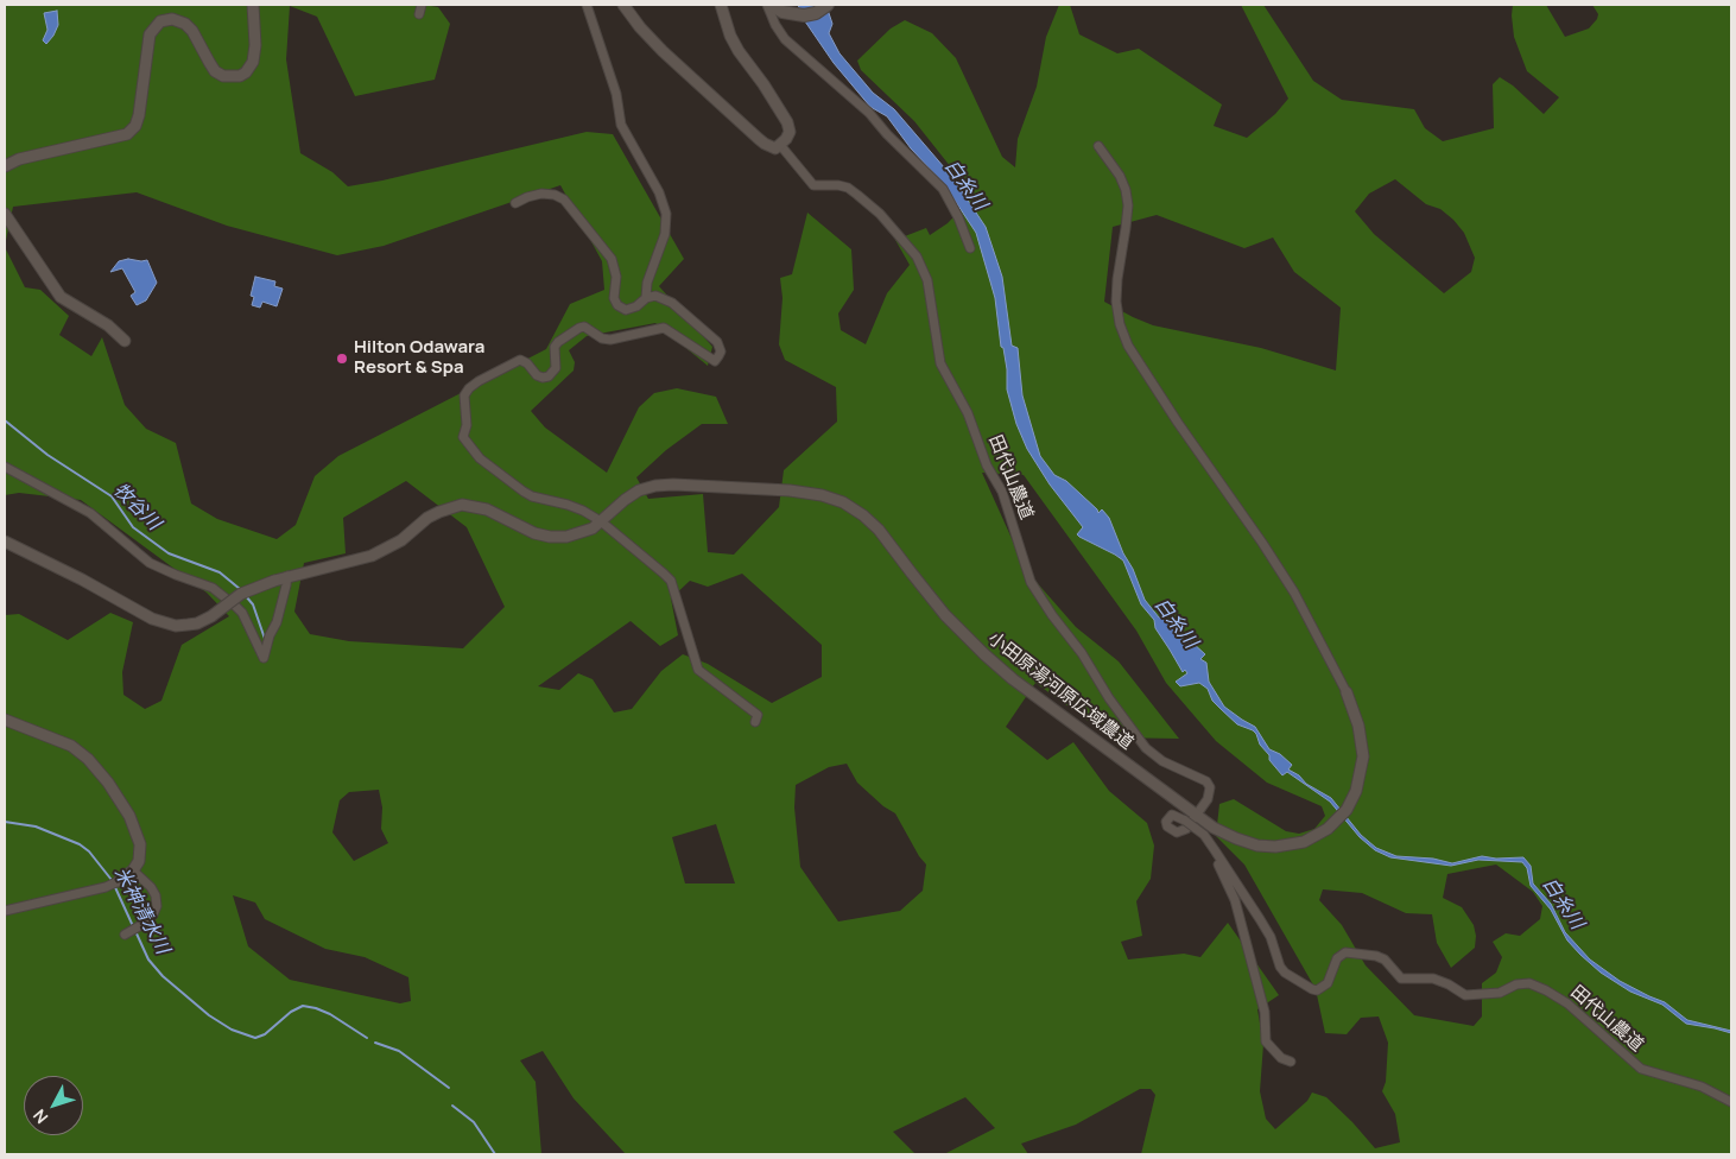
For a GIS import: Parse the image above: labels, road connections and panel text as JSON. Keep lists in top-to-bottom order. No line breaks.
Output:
{"streets":{"street":["田代山農道","小田原湯河原広域農道"]},"crossings":[["田代山農道","小田原湯河原広域農道"]],"water":["白糸川","牧谷川","米神清水川"],"places":["Hilton Odawara Resort & Spa"],"north":"bottom left"}
